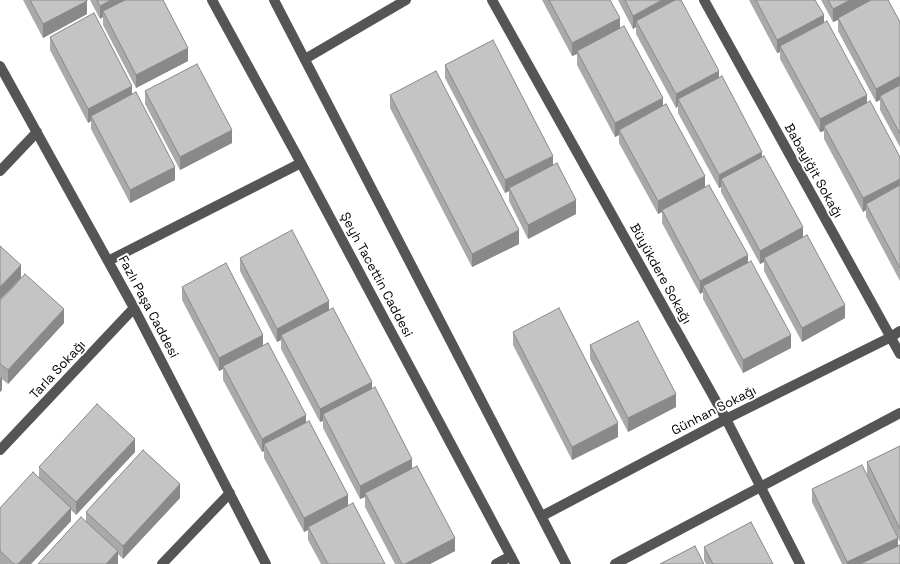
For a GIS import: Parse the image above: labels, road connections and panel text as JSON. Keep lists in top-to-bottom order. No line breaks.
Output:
{"streets":{"street":["Babayiğit Sokağı","Büyükdere Sokağı","Şeyh Tacettin Caddesi","Fazlı Paşa Caddesi","Tarla Sokağı","Günhan Sokağı"]},"crossings":[["Babayiğit Sokağı","Günhan Sokağı"],["Büyükdere Sokağı","Günhan Sokağı"],["Fazlı Paşa Caddesi","Tarla Sokağı"]]}
